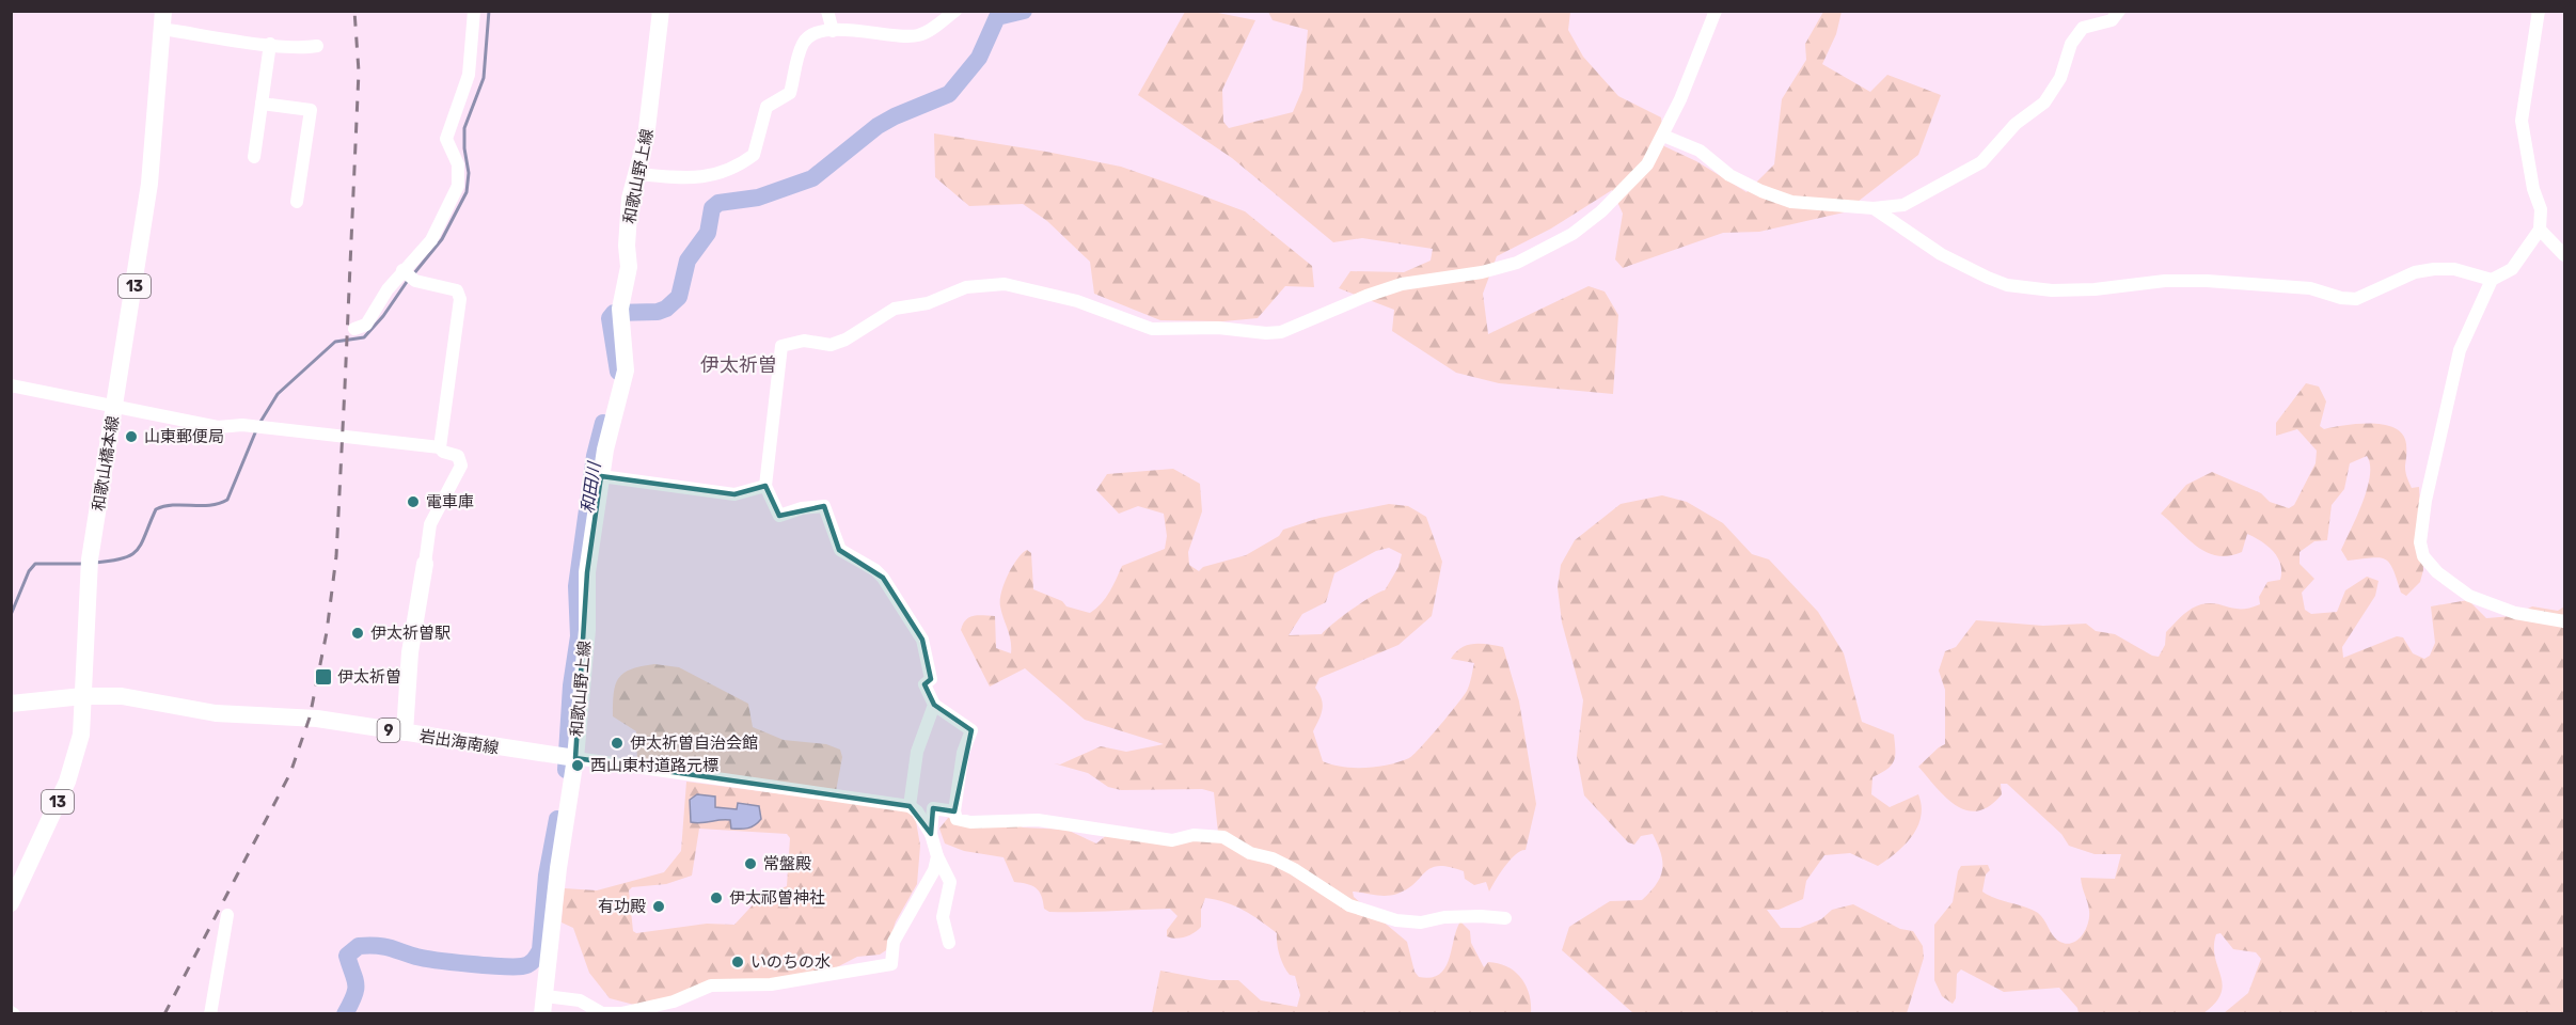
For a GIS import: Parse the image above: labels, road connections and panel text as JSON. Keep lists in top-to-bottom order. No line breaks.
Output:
{"streets":{"main road":["和歌山野上線","13","和歌山橋本線","9","岩出海南線"]},"crossings":[["和歌山野上線","岩出海南線"],["和歌山橋本線","岩出海南線"]],"districts":["伊太祈曽"],"water":["和田川"],"places":{"other":["山東郵便局","電車庫","伊太祈曽駅","伊太祈曽自治会館","西山東村道路元標","常盤殿","伊太祁曽神社","有功殿","いのちの水"],"transit":["伊太祈曽"]}}
